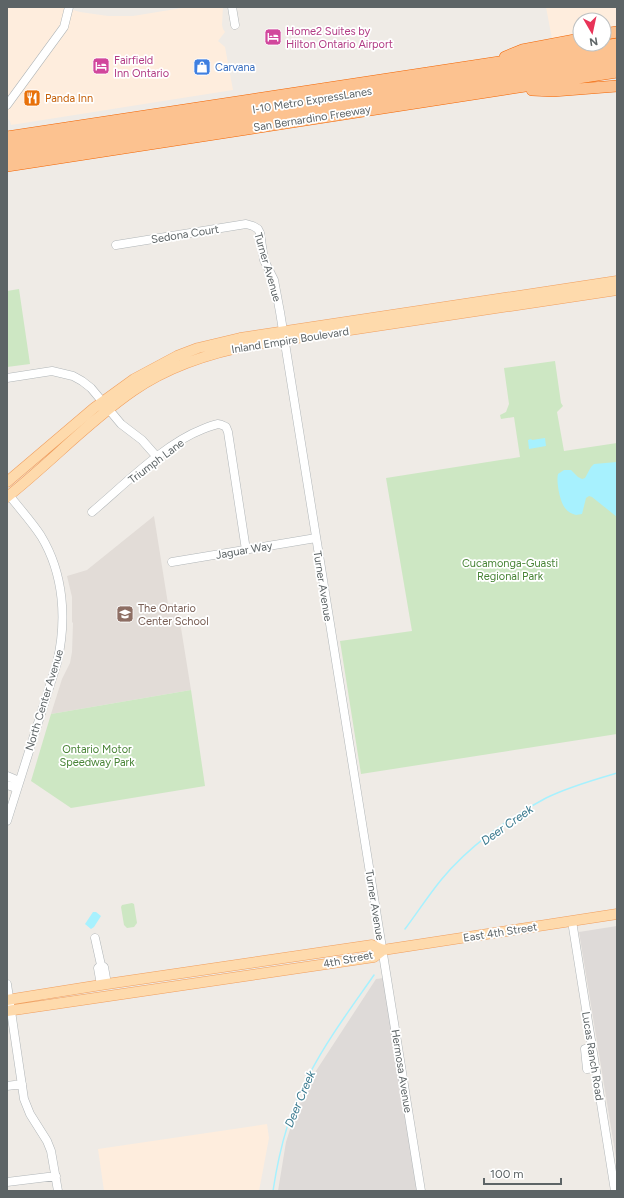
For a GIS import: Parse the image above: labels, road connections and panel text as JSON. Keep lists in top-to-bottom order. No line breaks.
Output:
{"streets":{"highway":["I-10 Metro ExpressLanes","San Bernardino Freeway"],"main road":["Inland Empire Boulevard","East 4th Street","4th Street"],"street":["Sedona Court","Turner Avenue","Triumph Lane","Jaguar Way","North Center Avenue","Lucas Ranch Road","Hermosa Avenue"]},"crossings":[["Sedona Court","Turner Avenue"],["Turner Avenue","Inland Empire Boulevard"],["Turner Avenue","Jaguar Way"],["Turner Avenue","East 4th Street"],["Turner Avenue","4th Street"],["Turner Avenue","Hermosa Avenue"],["Inland Empire Boulevard","North Center Avenue"],["Triumph Lane","Jaguar Way"],["East 4th Street","4th Street"],["East 4th Street","Lucas Ranch Road"],["East 4th Street","Hermosa Avenue"],["4th Street","Hermosa Avenue"]],"water":["Deer Creek"],"parks":["Cucamonga-Guasti Regional Park","Ontario Motor Speedway Park"],"places":{"hotel":["Home2 Suites by Hilton Ontario Airport","Fairfield Inn Ontario"],"shop":["Carvana"],"restaurant":["Panda Inn"],"school or university":["The Ontario Center School"]},"scale_bar":"100 m","north":"bottom"}
